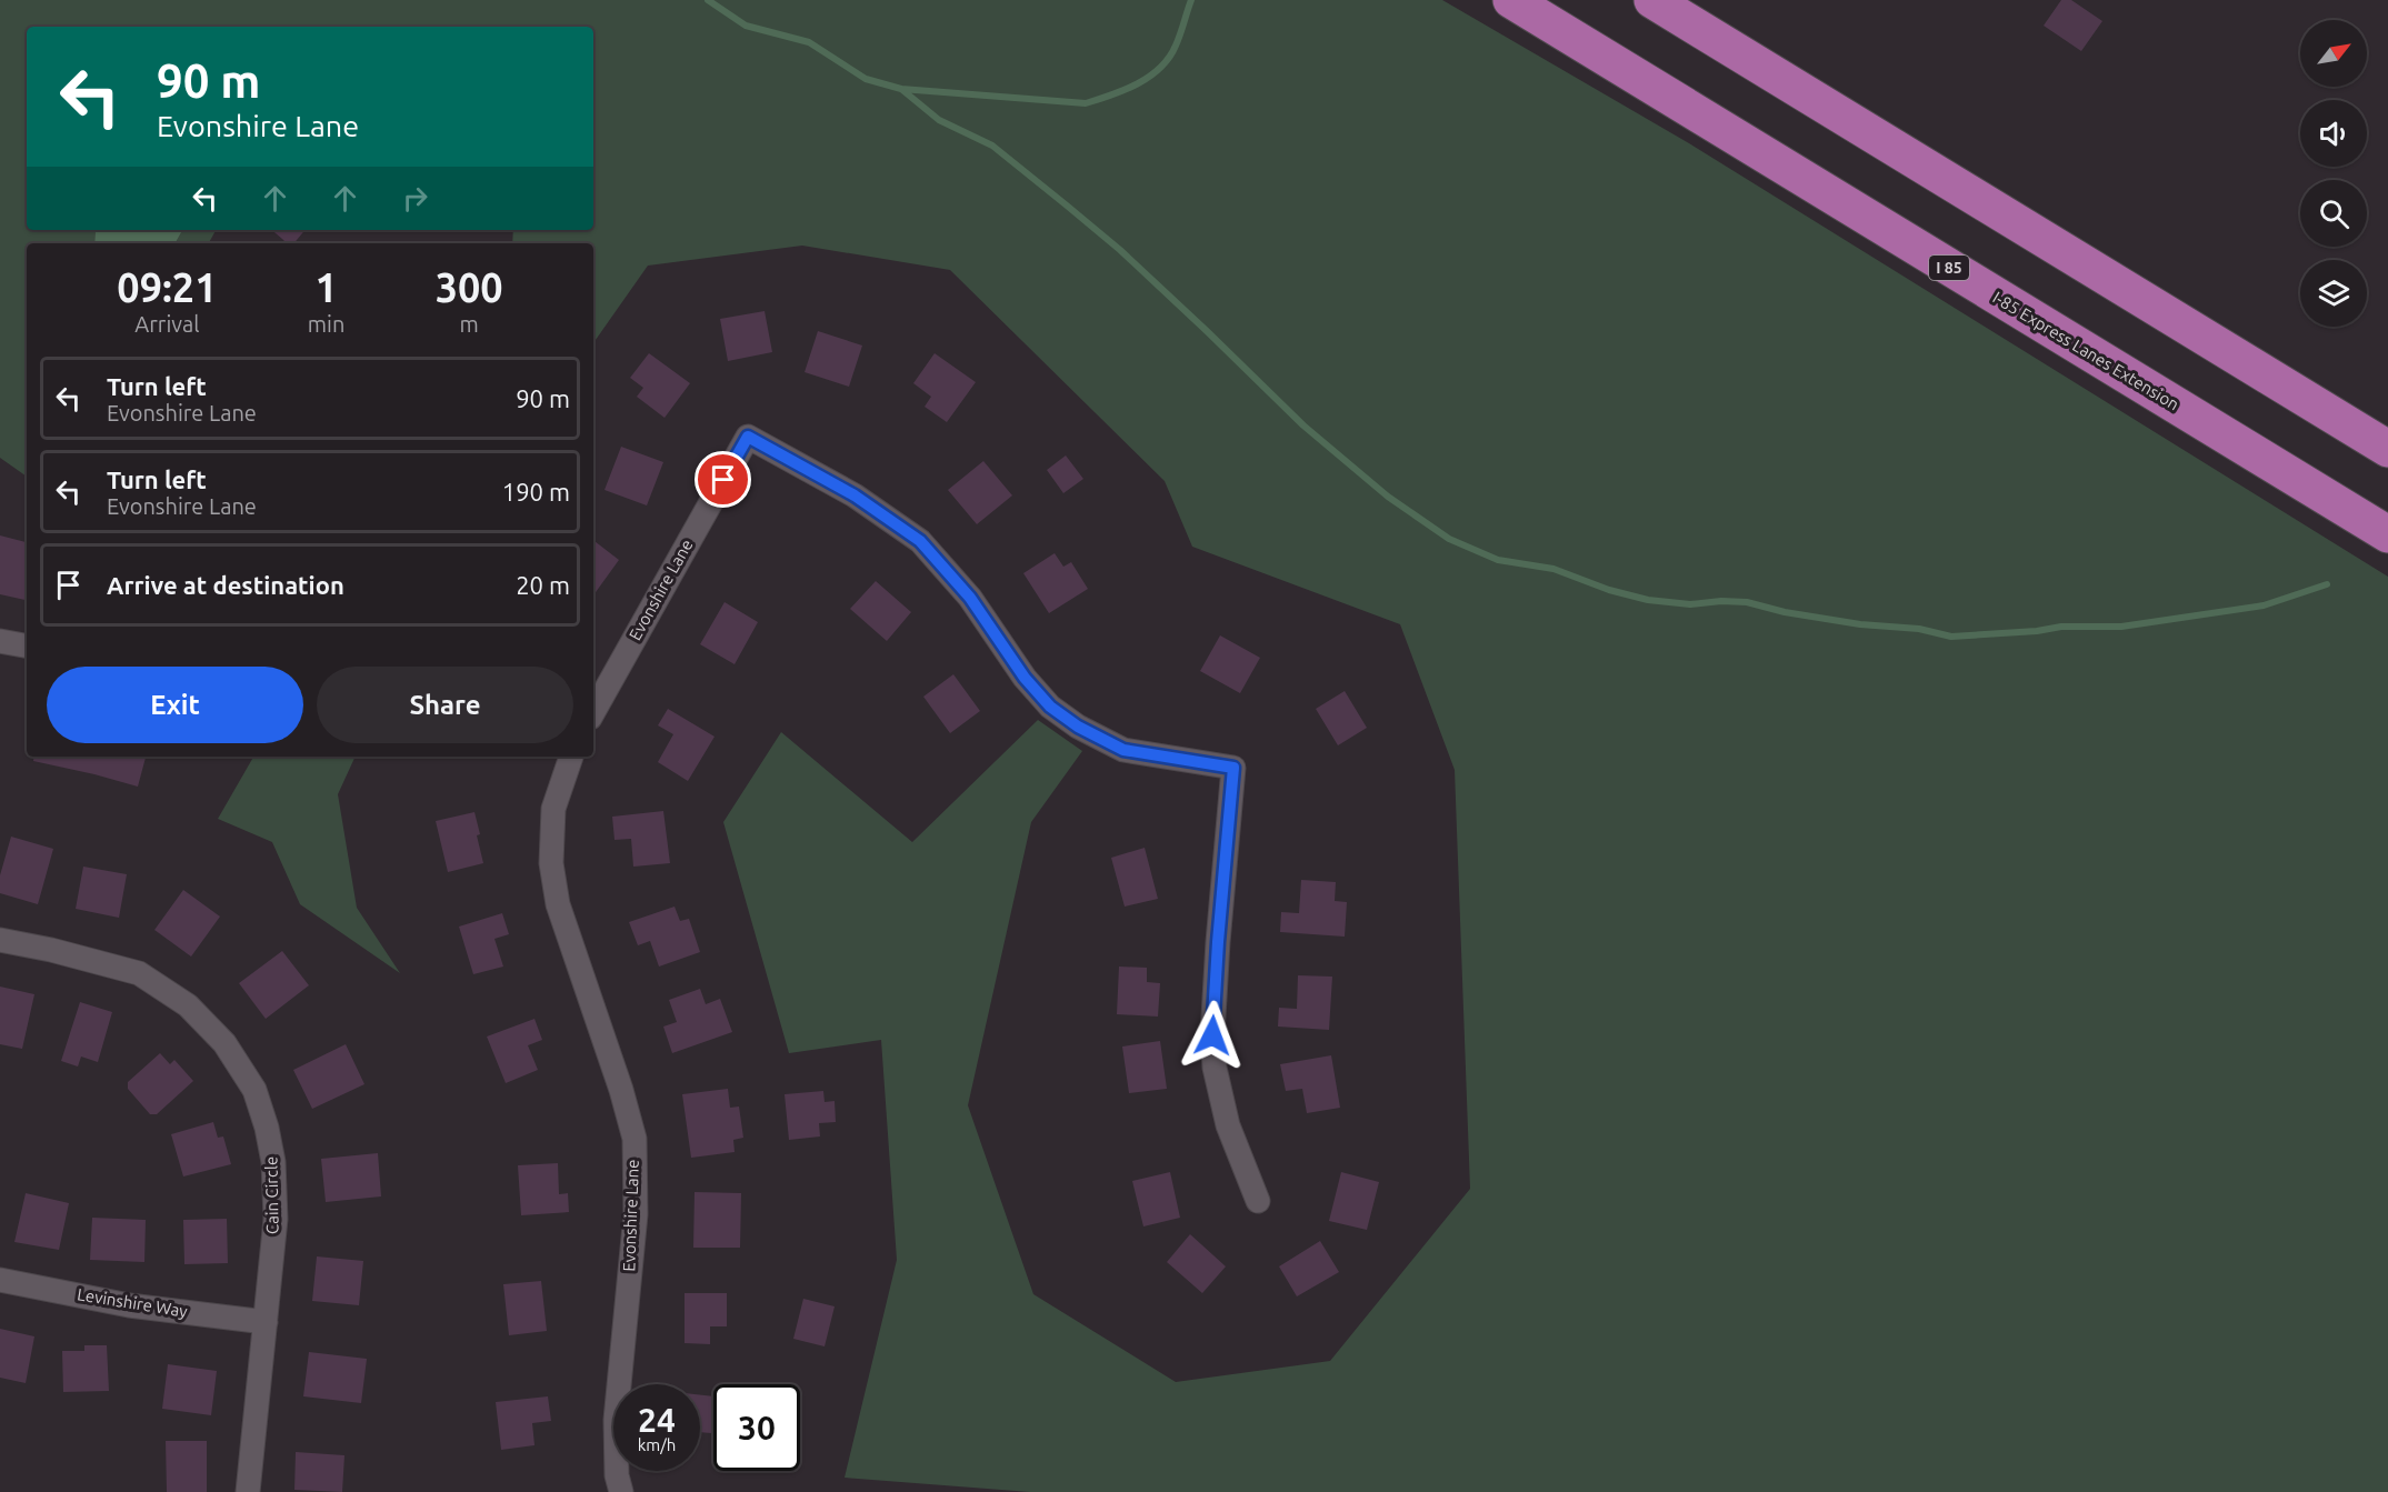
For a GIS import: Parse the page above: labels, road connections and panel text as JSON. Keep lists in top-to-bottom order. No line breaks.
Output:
{"streets":{"highway":["I 85","I-85 Express Lanes Extension"],"street":["Evonshire Lane","Cain Circle","Levinshire Way"]},"crossings":[["Cain Circle","Levinshire Way"]],"north":"top right","page":{"turn":["90 m","Evonshire Lane"],"eta":["09:21","Arrival","1","min","300","m"],"list":[{"name":"Turn left","note":"Evonshire Lane","value":"90 m"},{"name":"Turn left","note":"Evonshire Lane","value":"190 m"},{"name":"Arrive at destination","value":"20 m"}],"buttons":["Exit","Share"],"speed":"24 km/h","limit":"30"}}
